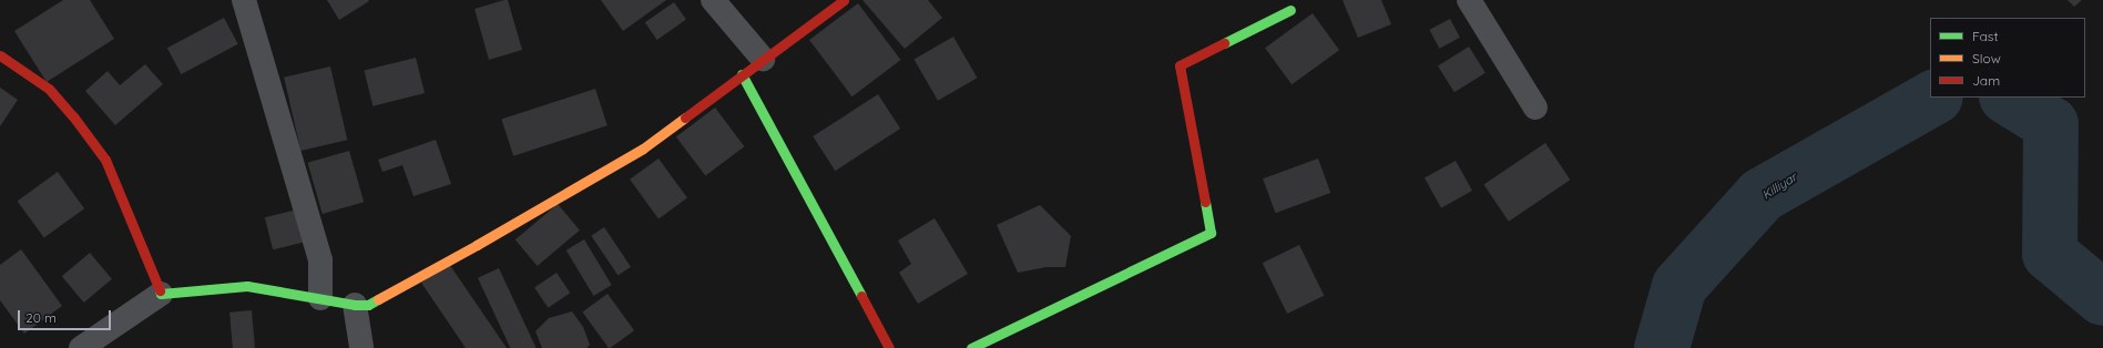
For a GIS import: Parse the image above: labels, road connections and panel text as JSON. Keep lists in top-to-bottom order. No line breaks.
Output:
{"water":["Killiyar"],"legend":["Fast","Slow","Jam"],"scale_bar":"20 m"}
